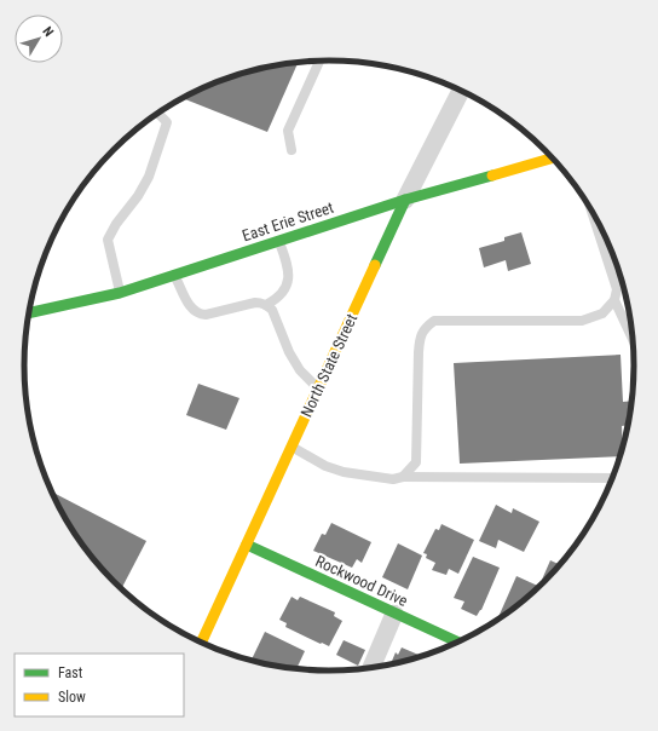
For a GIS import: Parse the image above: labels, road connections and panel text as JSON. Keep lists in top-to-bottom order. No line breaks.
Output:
{"streets":{"main road":["East Erie Street","North State Street","Rockwood Drive"]},"crossings":[["East Erie Street","North State Street"],["North State Street","Rockwood Drive"]],"legend":["Fast","Slow"],"north":"top right"}
